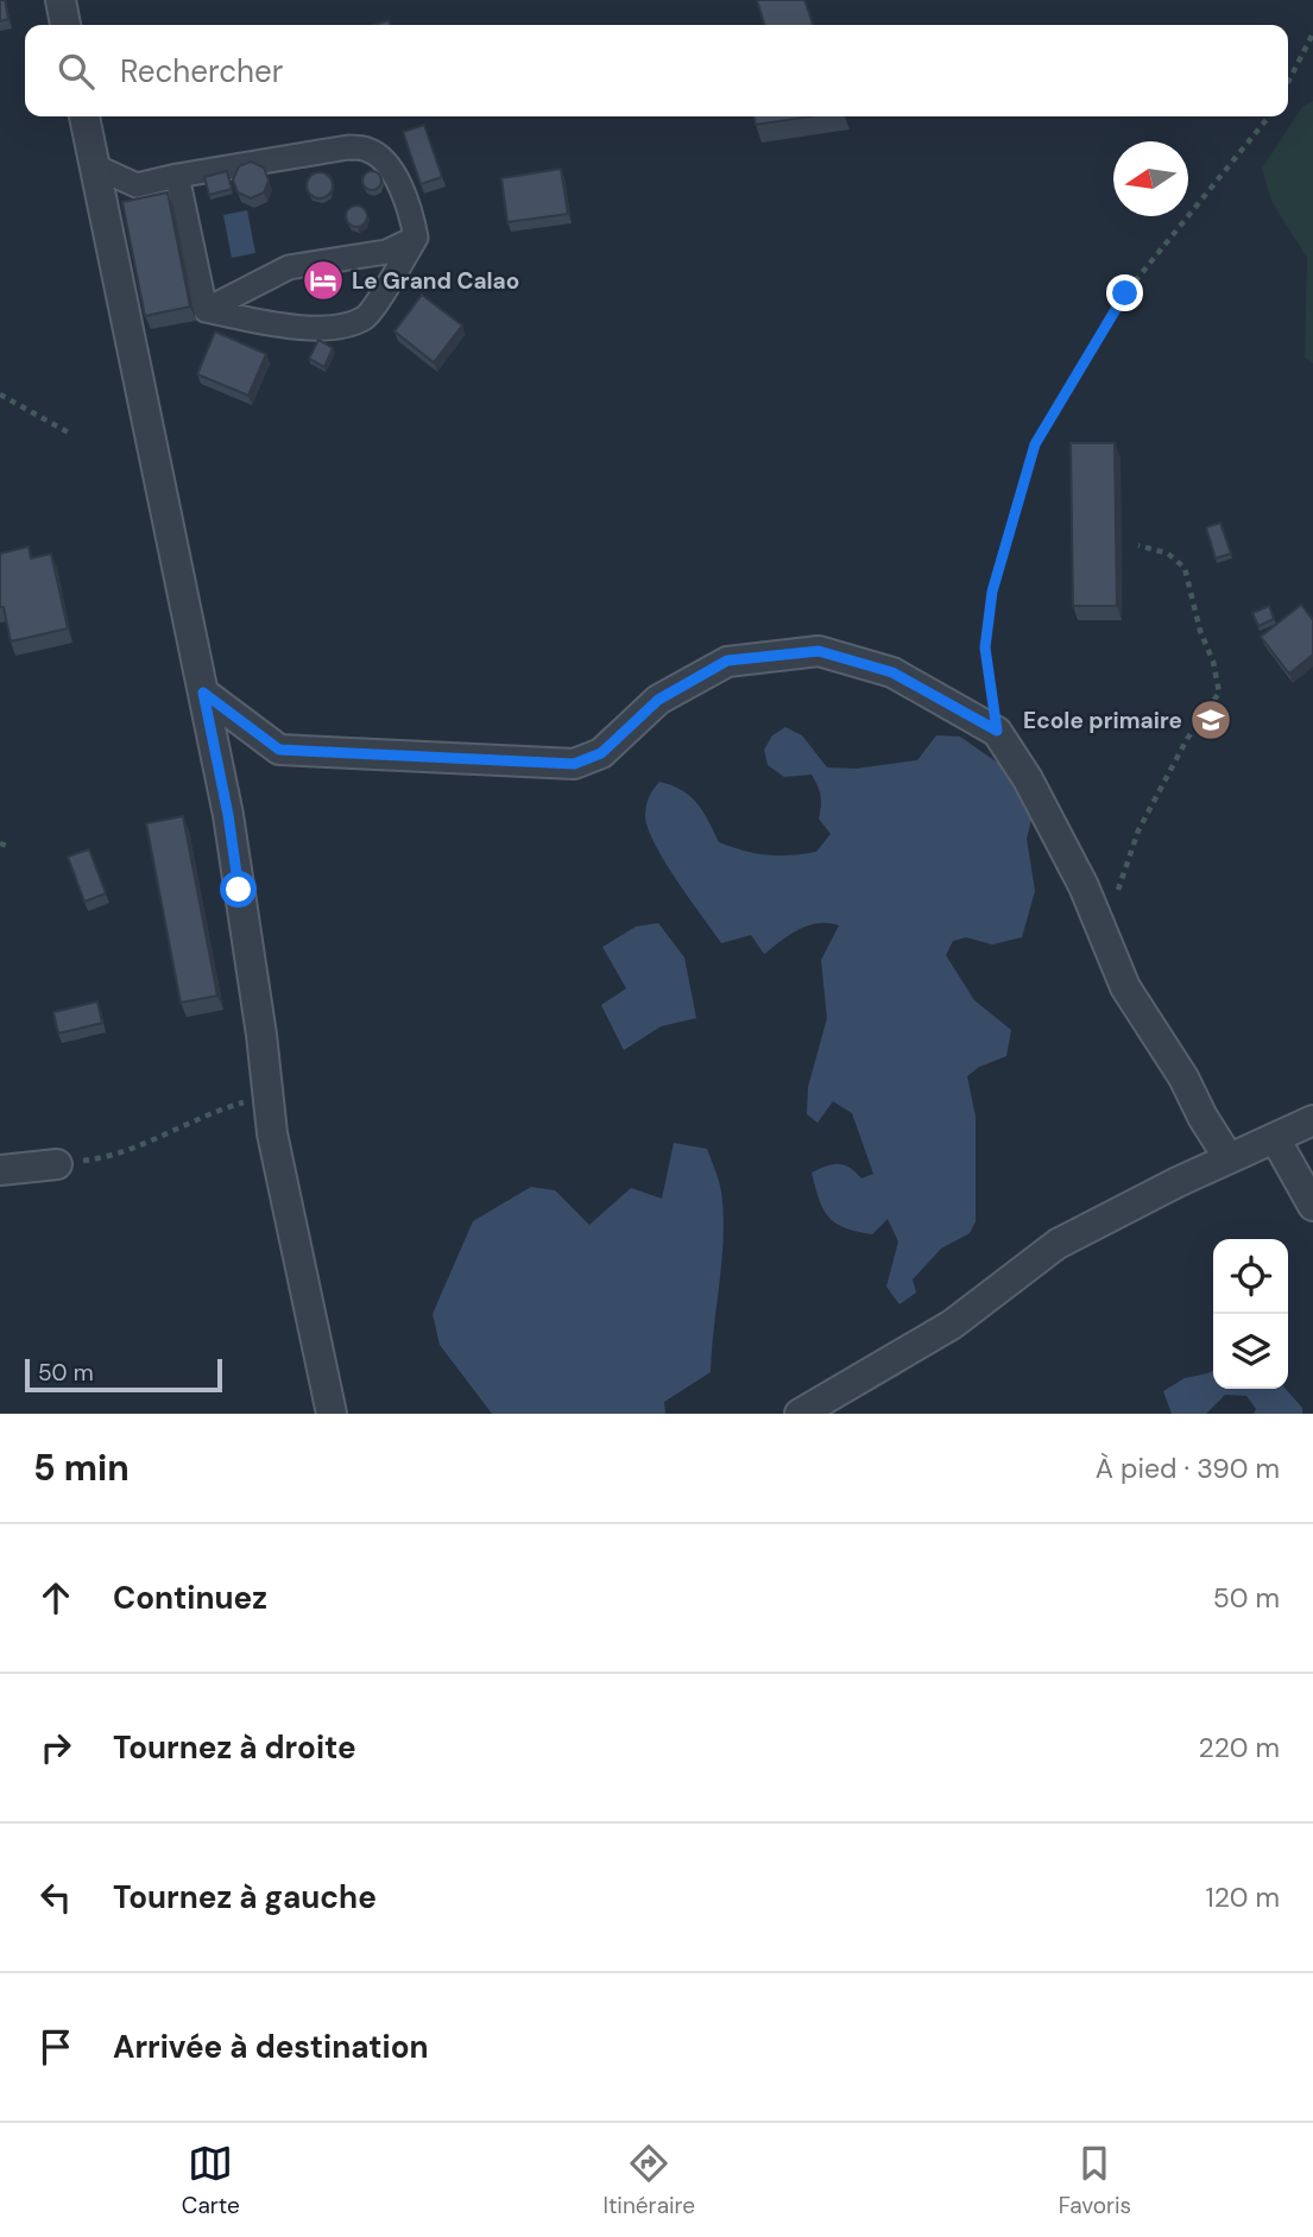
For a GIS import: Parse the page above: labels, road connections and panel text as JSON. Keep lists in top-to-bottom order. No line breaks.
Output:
{"places":{"hotel":["Le Grand Calao"],"school or university":["Ecole primaire"]},"scale_bar":"50 m","north":"left","page":{"search":"Rechercher","scale":"50 m","heading":["5 min","À pied · 390 m"],"list":[["Continuez","50 m"],["Tournez à droite","220 m"],["Tournez à gauche","120 m"],"Arrivée à destination"],"nav":["Carte","Itinéraire","Favoris"]}}
